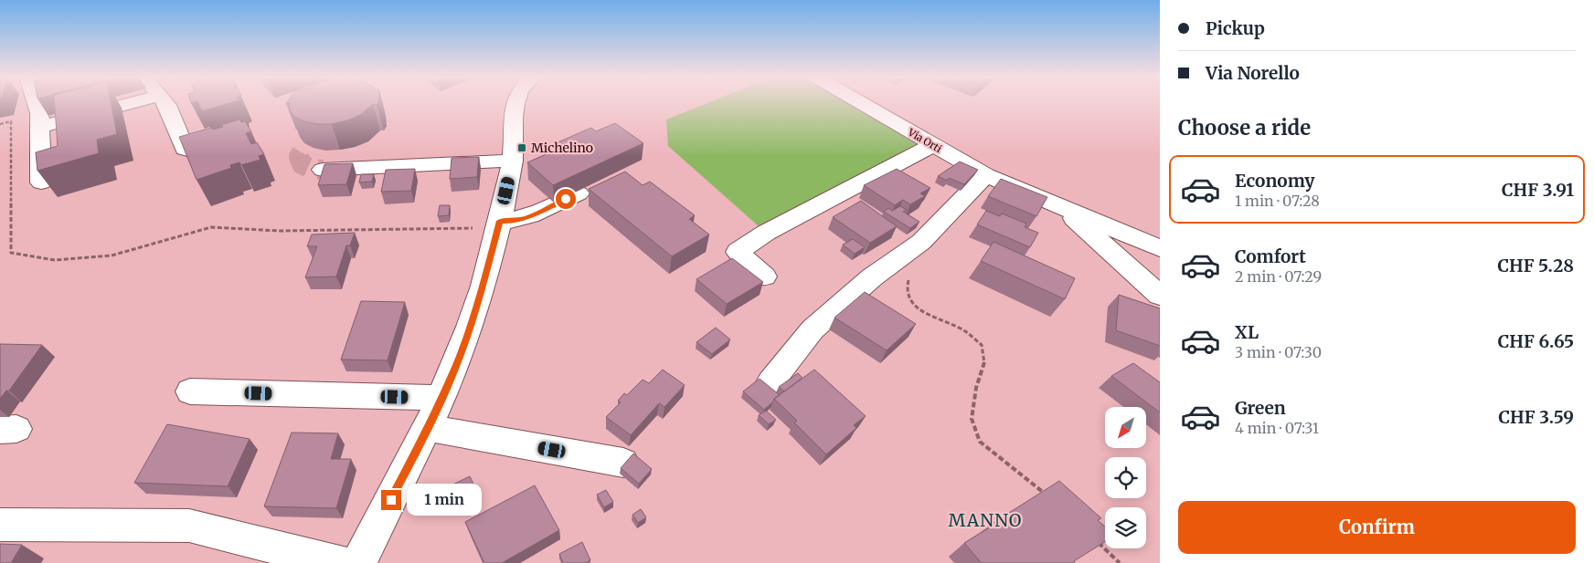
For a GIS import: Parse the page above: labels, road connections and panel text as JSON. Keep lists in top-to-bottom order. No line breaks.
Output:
{"streets":{"street":["Via Orti"]},"districts":["MANNO"],"places":{"transit":["Michelino"]},"north":"bottom left","page":{"banner":["Pickup","Via Norello"],"heading":"Choose a ride","list":[{"name":"Economy","note":"1 min · 07:28","value":"CHF 3.91"},{"name":"Comfort","note":"2 min · 07:29","value":"CHF 5.28"},{"name":"XL","note":"3 min · 07:30","value":"CHF 6.65"},{"name":"Green","note":"4 min · 07:31","value":"CHF 3.59"}],"bubble":"1 min","buttons":"Confirm"}}
